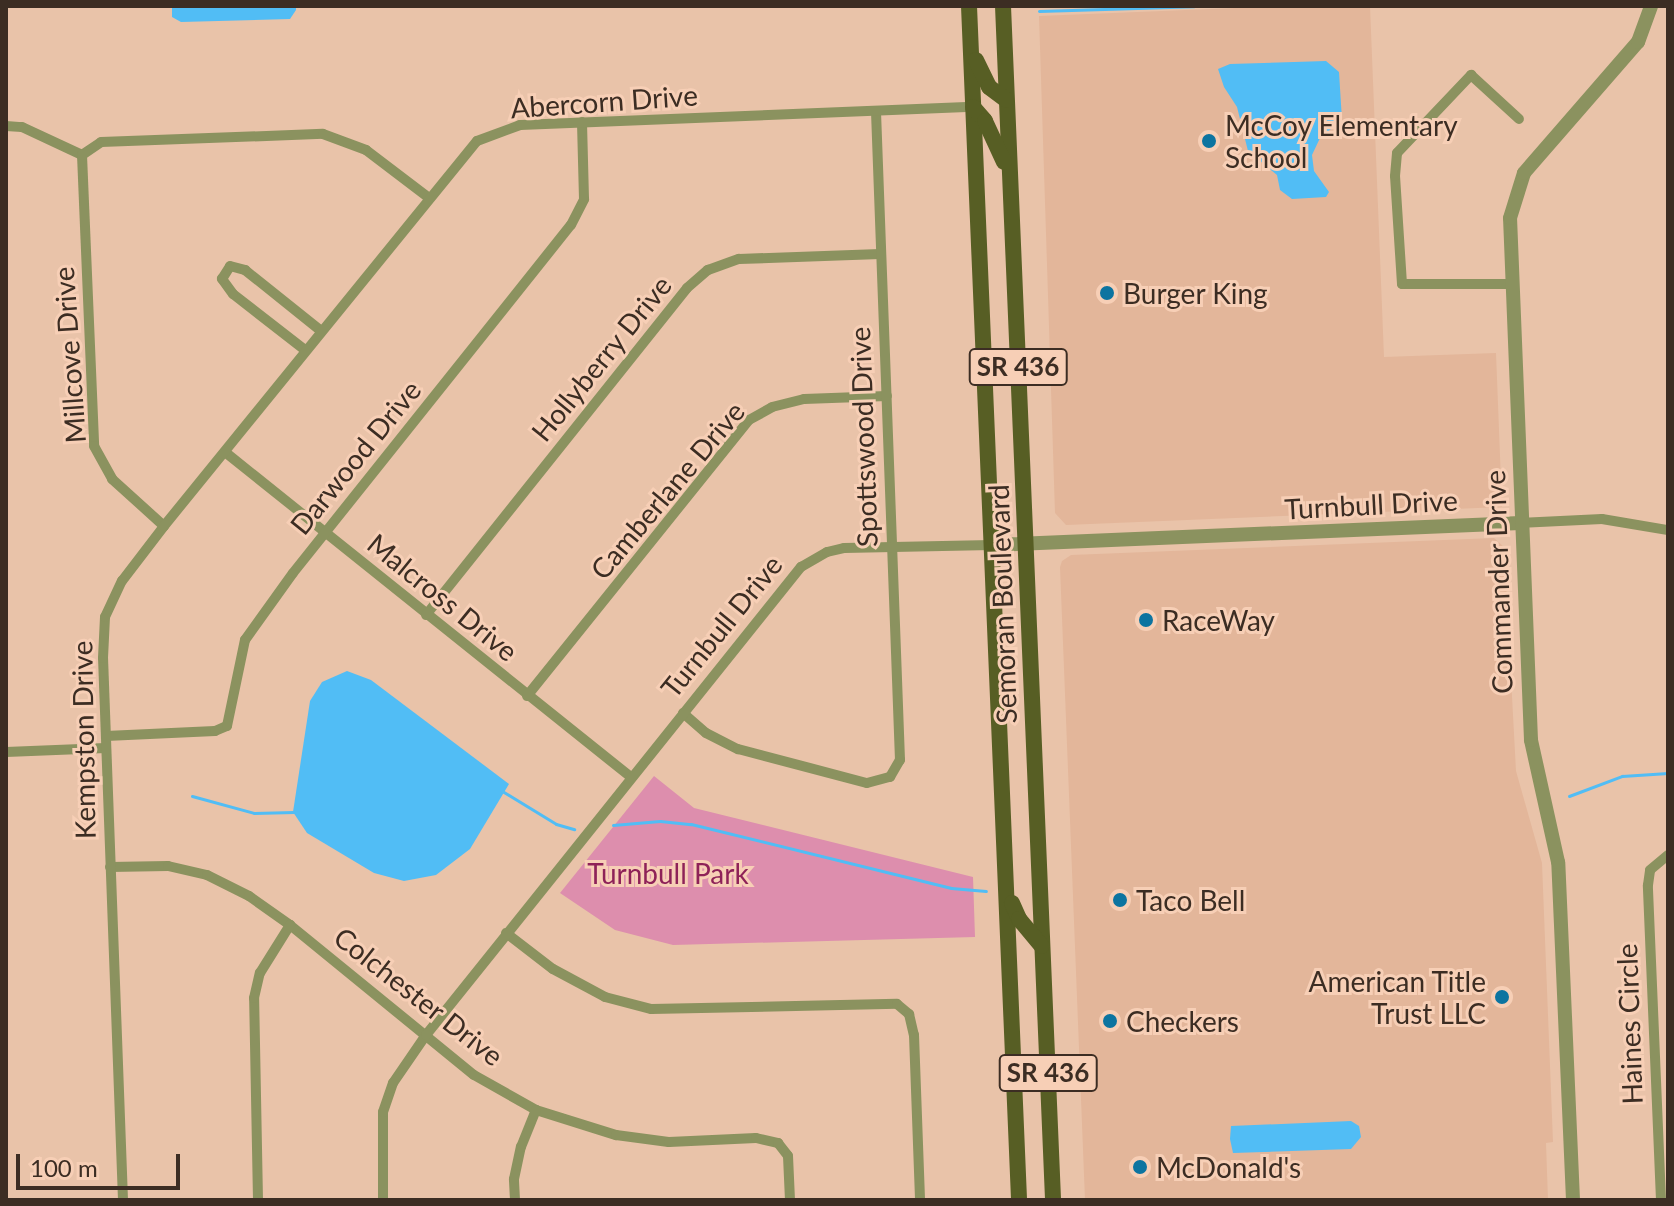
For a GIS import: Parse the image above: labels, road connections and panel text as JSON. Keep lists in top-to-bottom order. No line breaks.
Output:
{"streets":{"main road":["SR 436","Semoran Boulevard"],"street":["Abercorn Drive","Millcove Drive","Hollyberry Drive","Spottswood Drive","Darwood Drive","Camberlane Drive","Turnbull Drive","Commander Drive","Malcross Drive","Kempston Drive","Colchester Drive","Haines Circle"]},"crossings":[["Abercorn Drive","Spottswood Drive"],["Abercorn Drive","Darwood Drive"],["Abercorn Drive","Semoran Boulevard"],["Abercorn Drive","Kempston Drive"],["Millcove Drive","Kempston Drive"],["Hollyberry Drive","Spottswood Drive"],["Hollyberry Drive","Malcross Drive"],["Spottswood Drive","Camberlane Drive"],["Spottswood Drive","Turnbull Drive"],["Darwood Drive","Malcross Drive"],["Darwood Drive","Kempston Drive"],["Camberlane Drive","Malcross Drive"],["Turnbull Drive","Commander Drive"],["Turnbull Drive","Malcross Drive"],["Turnbull Drive","Semoran Boulevard"],["Turnbull Drive","Colchester Drive"],["Malcross Drive","Kempston Drive"],["Kempston Drive","Colchester Drive"]],"parks":["Turnbull Park"],"places":["McCoy Elementary School","Burger King","RaceWay","Taco Bell","American Title Trust LLC","Checkers","McDonald's"],"scale_bar":"100 m"}
